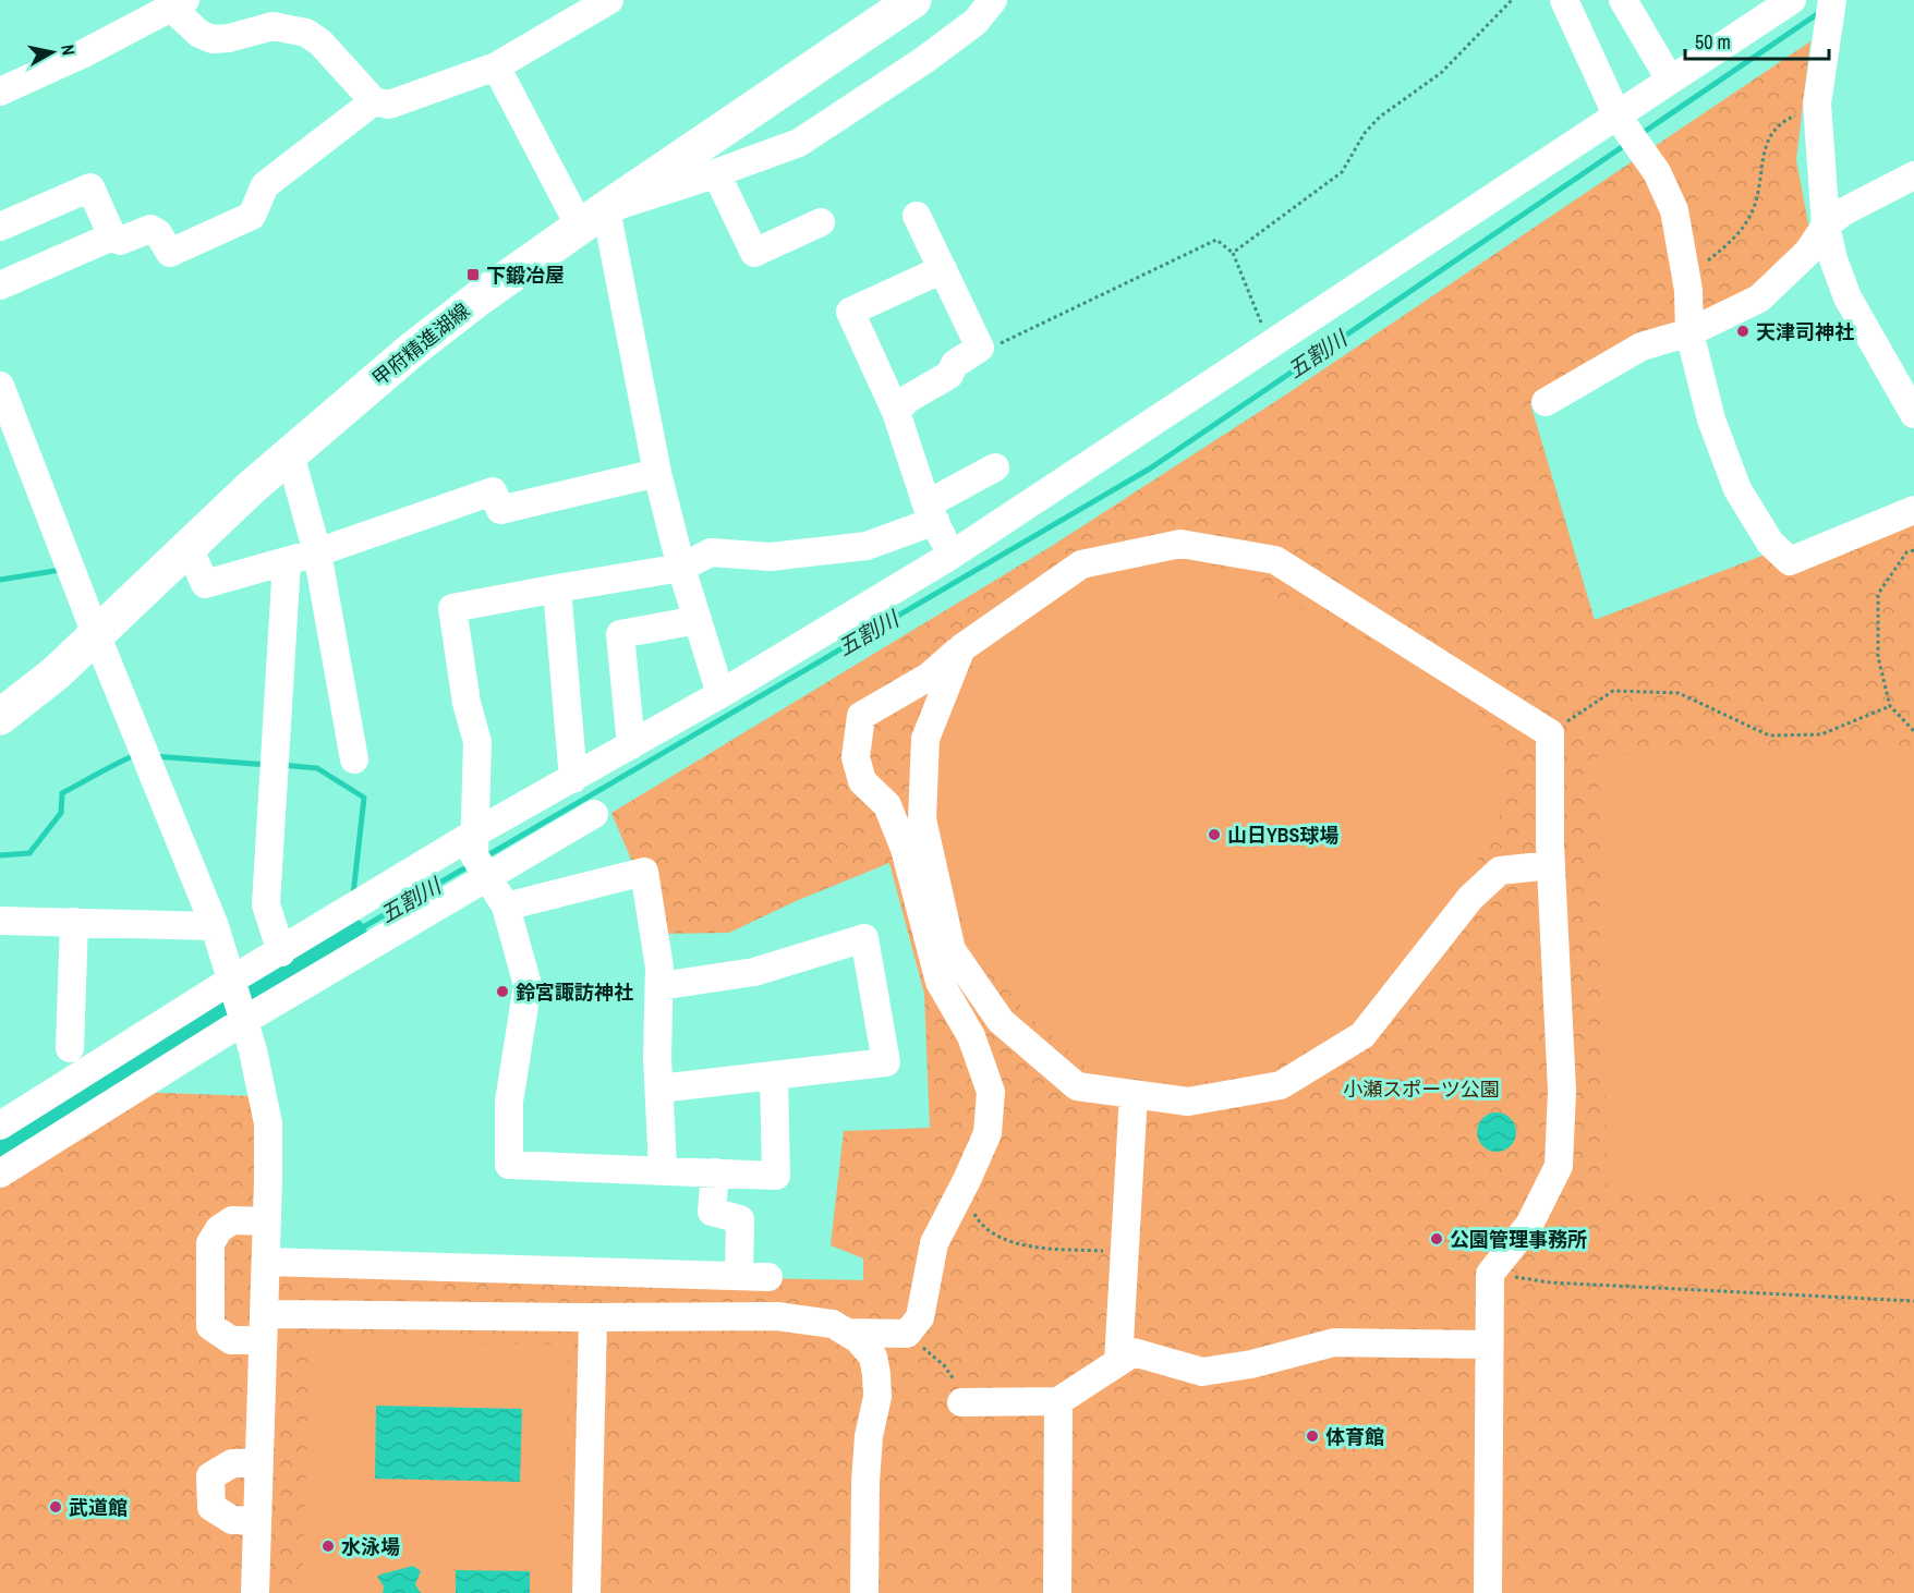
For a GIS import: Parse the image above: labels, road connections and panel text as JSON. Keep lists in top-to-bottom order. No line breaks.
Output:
{"streets":{"main road":["甲府精進湖線"]},"water":["五割川"],"parks":["小瀬スポーツ公園"],"places":{"transit":["下鍛冶屋"],"other":["天津司神社","山日YBS球場","鈴宮諏訪神社","公園管理事務所","体育館","武道館","水泳場"]},"scale_bar":"50 m","north":"right"}
